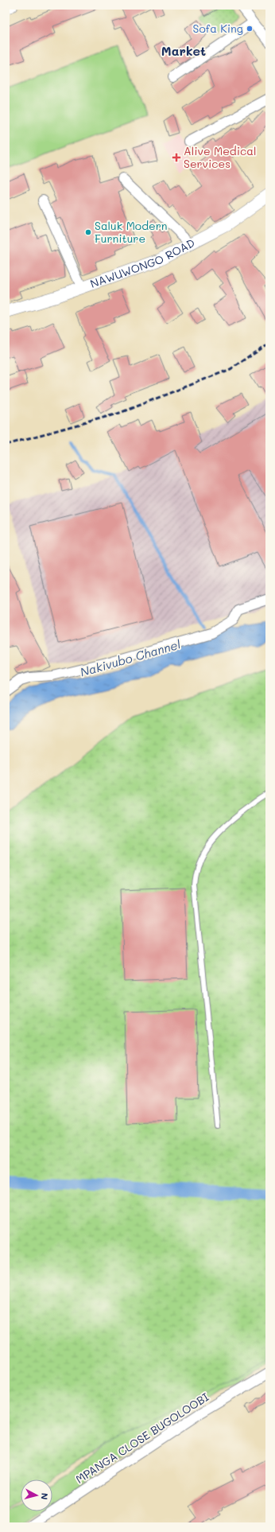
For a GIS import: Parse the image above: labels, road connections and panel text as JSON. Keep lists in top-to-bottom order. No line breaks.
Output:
{"streets":{"street":["NAWUWONGO ROAD","MPANGA CLOSE BUGOLOOBI"]},"districts":["Market"],"water":["Nakivubo Channel"],"places":{"other":["Sofa King","Saluk Modern Furniture"],"health":["Alive Medical Services"]},"north":"right"}
